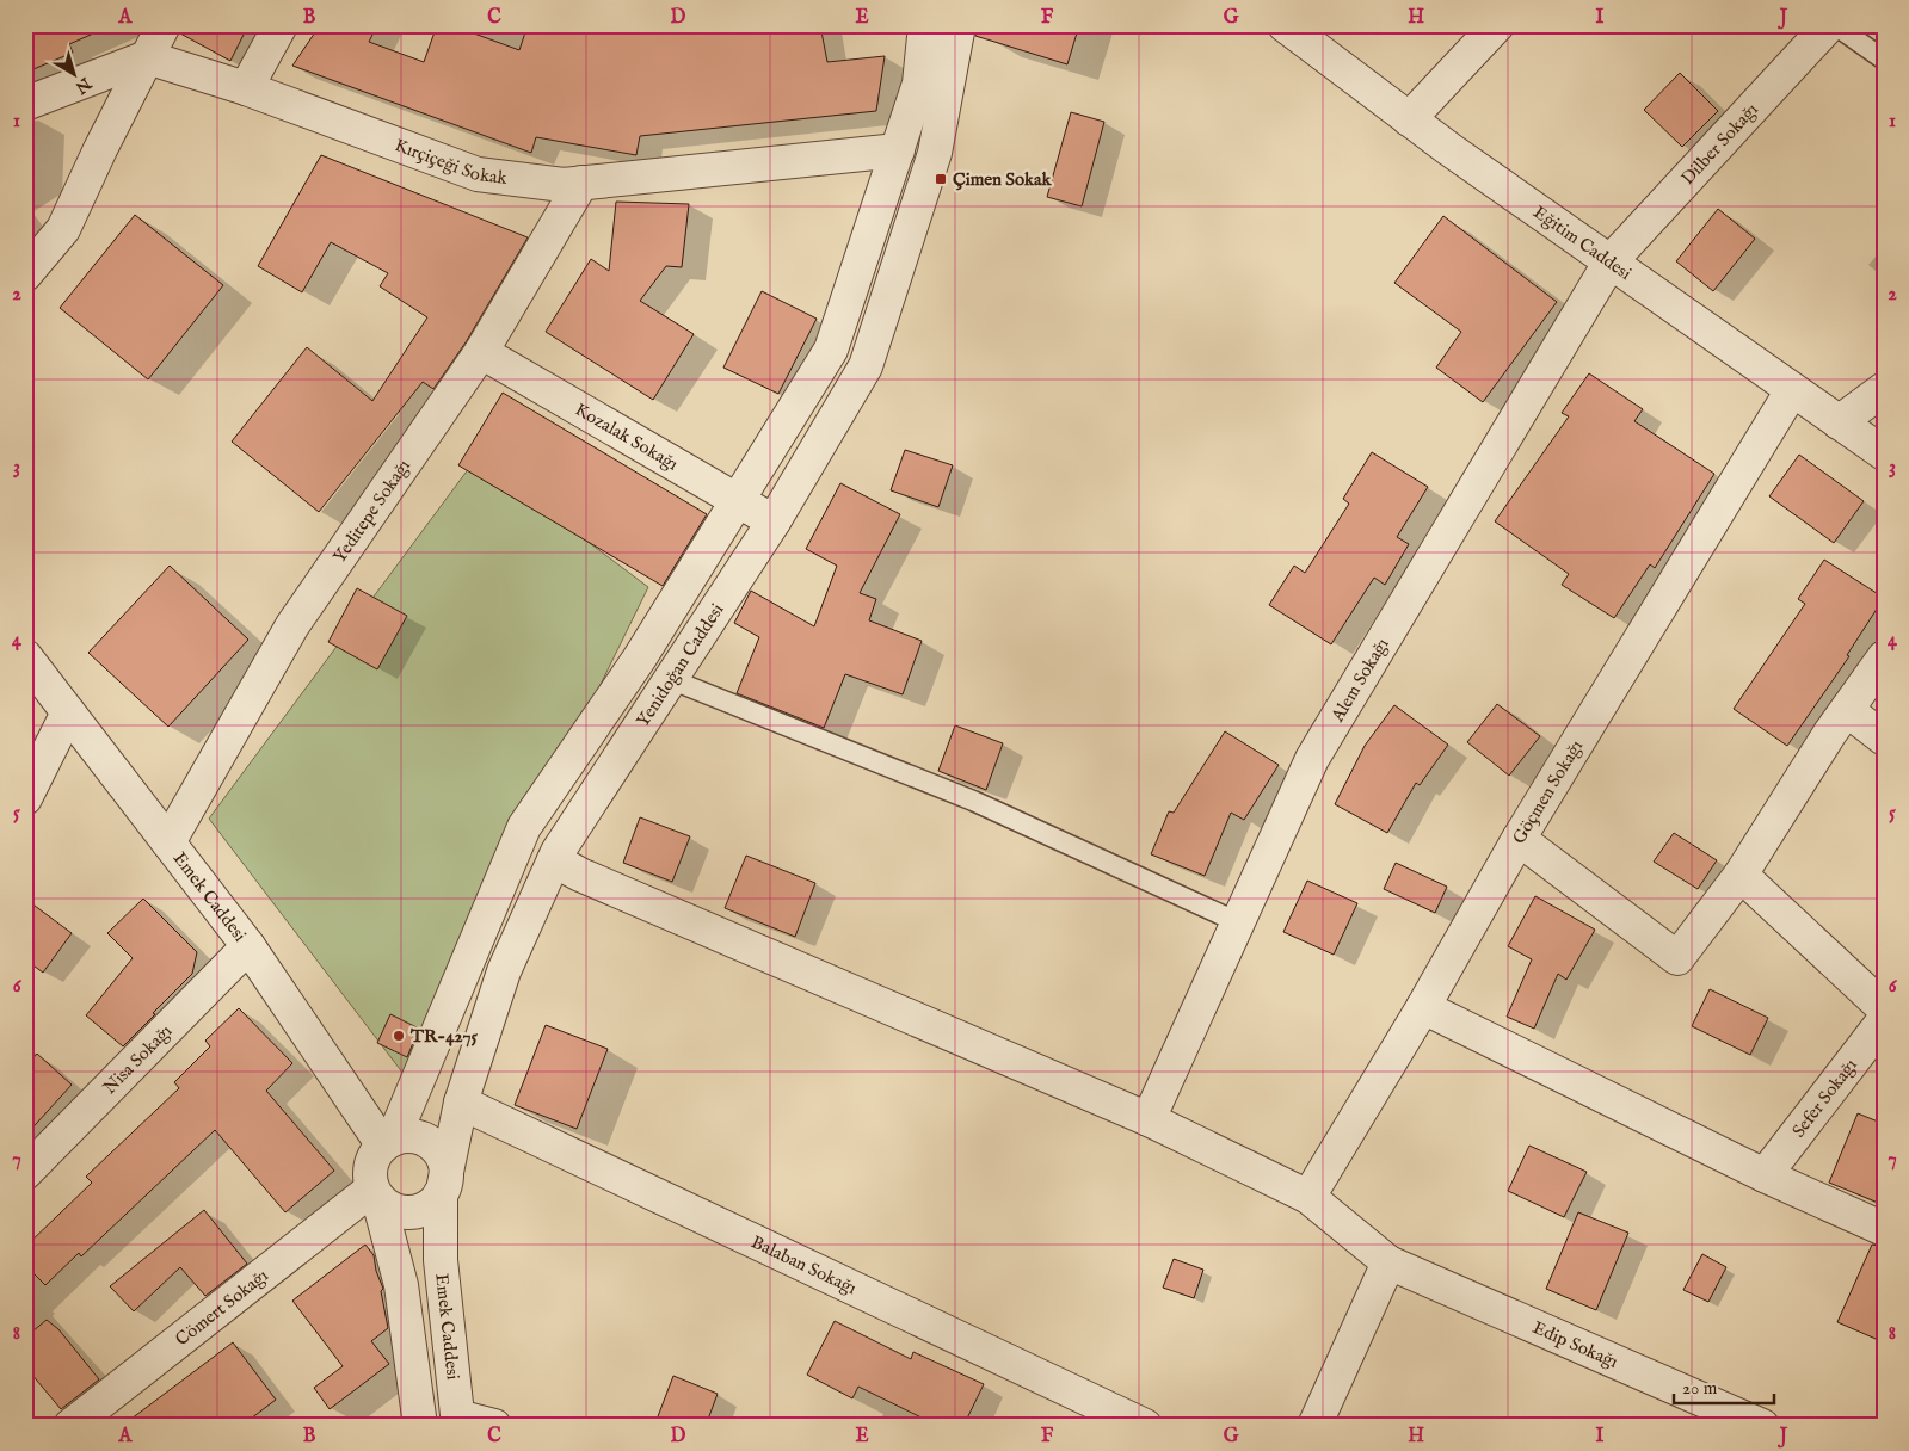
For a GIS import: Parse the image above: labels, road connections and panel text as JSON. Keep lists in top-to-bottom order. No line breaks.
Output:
{"streets":{"street":["Dilber Sokağı","Kırçiçeği Sokak","Eğitim Caddesi","Kozalak Sokağı","Yeditepe Sokağı","Yenidoğan Caddesi","Alem Sokağı","Göçmen Sokağı","Emek Caddesi","Nisa Sokağı","Sefer Sokağı","Balaban Sokağı","Cömert Sokağı","Edip Sokağı"]},"crossings":[["Dilber Sokağı","Eğitim Caddesi"],["Dilber Sokağı","Alem Sokağı"],["Kırçiçeği Sokak","Yeditepe Sokağı"],["Kırçiçeği Sokak","Yenidoğan Caddesi"],["Eğitim Caddesi","Alem Sokağı"],["Eğitim Caddesi","Göçmen Sokağı"],["Kozalak Sokağı","Yeditepe Sokağı"],["Kozalak Sokağı","Yenidoğan Caddesi"],["Yeditepe Sokağı","Emek Caddesi"],["Yenidoğan Caddesi","Emek Caddesi"],["Yenidoğan Caddesi","Balaban Sokağı"],["Yenidoğan Caddesi","Cömert Sokağı"],["Yenidoğan Caddesi","Edip Sokağı"],["Alem Sokağı","Edip Sokağı"],["Göçmen Sokağı","Edip Sokağı"],["Emek Caddesi","Nisa Sokağı"],["Emek Caddesi","Cömert Sokağı"]],"places":{"transit":["Çimen Sokak"],"other":["TR-4275"]},"scale_bar":"20 m","north":"bottom right","grid":{"columns":["A","B","C","D","E","F","G","H","I","J"],"rows":["1","2","3","4","5","6","7","8"]}}
